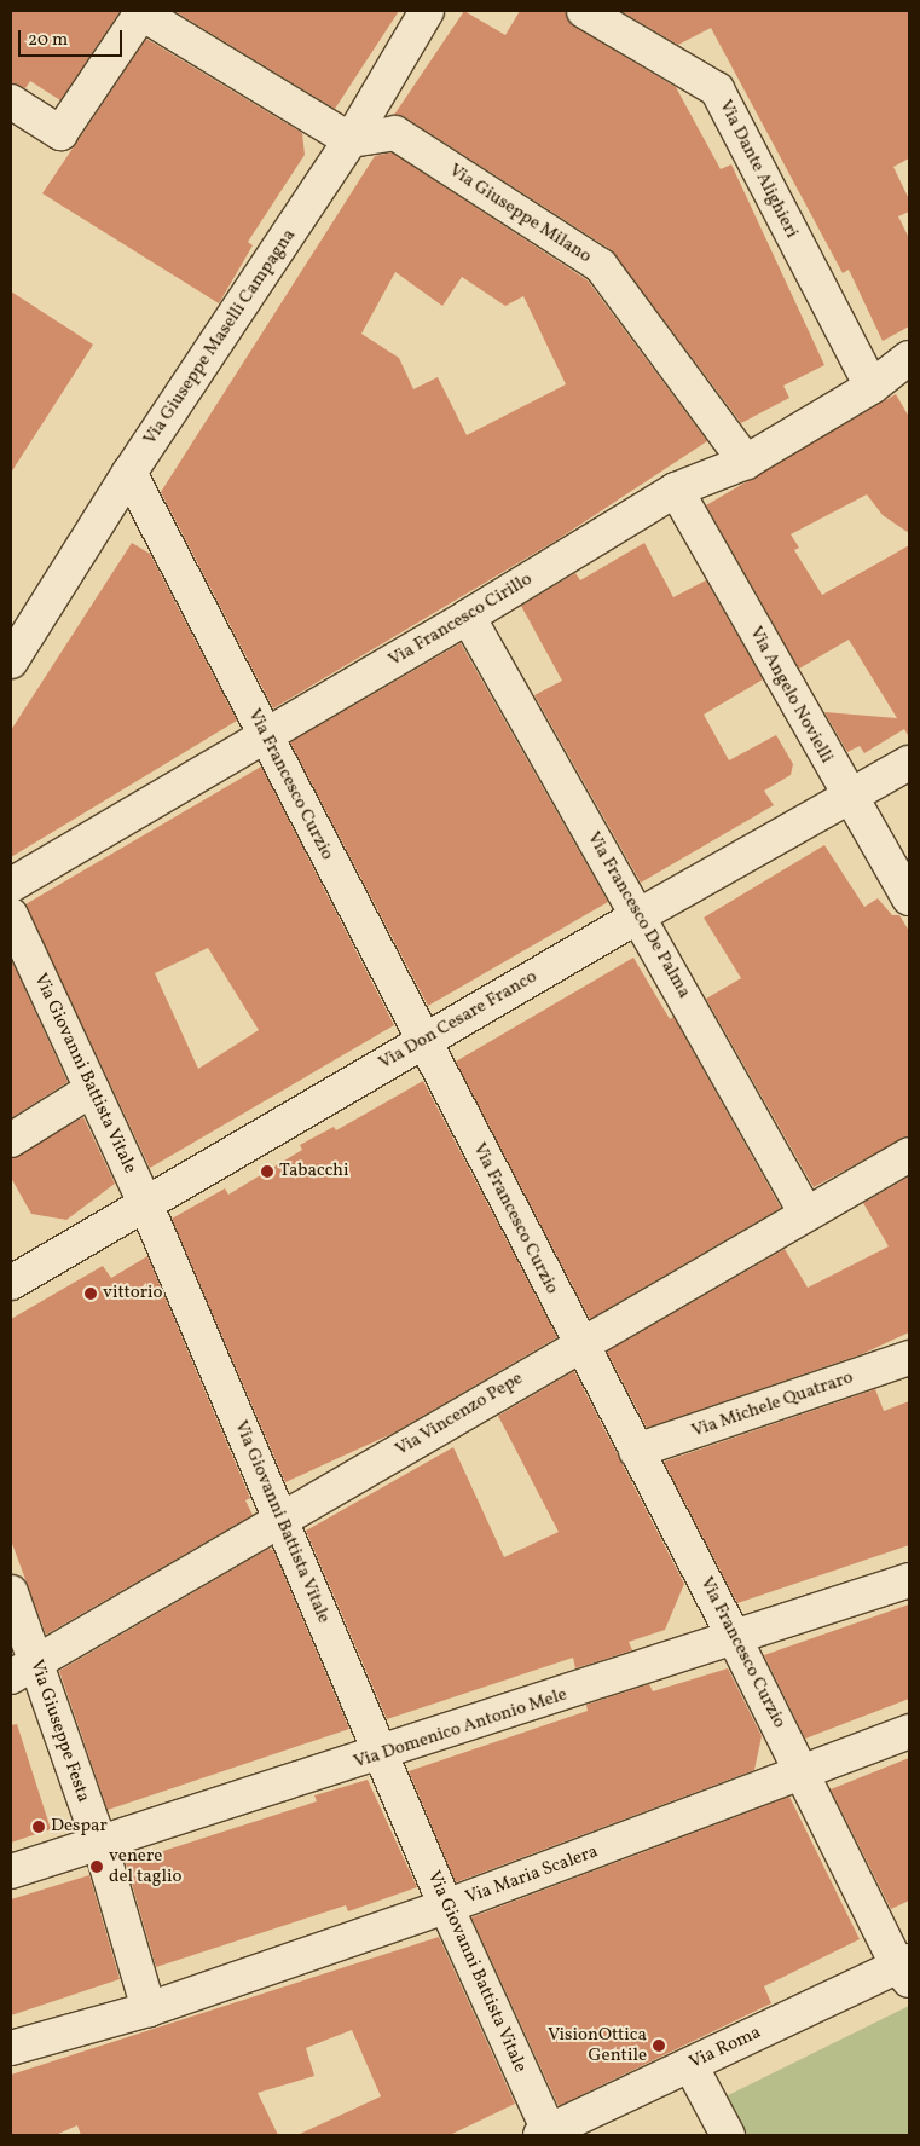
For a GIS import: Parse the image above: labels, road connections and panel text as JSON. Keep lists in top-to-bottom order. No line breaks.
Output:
{"streets":{"street":["Via Dante Alighieri","Via Giuseppe Milano","Via Giuseppe Maselli Campagna","Via Francesco Cirillo","Via Angelo Novielli","Via Francesco Curzio","Via Francesco De Palma","Via Don Cesare Franco","Via Giovanni Battista Vitale","Via Michele Quatraro","Via Vincenzo Pepe","Via Domenico Antonio Mele","Via Giuseppe Festa","Via Maria Scalera","Via Roma"]},"crossings":[["Via Dante Alighieri","Via Francesco Cirillo"],["Via Giuseppe Milano","Via Giuseppe Maselli Campagna"],["Via Giuseppe Milano","Via Francesco Cirillo"],["Via Giuseppe Maselli Campagna","Via Francesco Curzio"],["Via Francesco Cirillo","Via Angelo Novielli"],["Via Francesco Cirillo","Via Francesco Curzio"],["Via Francesco Cirillo","Via Francesco De Palma"],["Via Angelo Novielli","Via Don Cesare Franco"],["Via Francesco Curzio","Via Don Cesare Franco"],["Via Francesco Curzio","Via Michele Quatraro"],["Via Francesco Curzio","Via Vincenzo Pepe"],["Via Francesco Curzio","Via Domenico Antonio Mele"],["Via Francesco Curzio","Via Maria Scalera"],["Via Francesco Curzio","Via Roma"],["Via Francesco De Palma","Via Don Cesare Franco"],["Via Francesco De Palma","Via Vincenzo Pepe"],["Via Don Cesare Franco","Via Giovanni Battista Vitale"],["Via Giovanni Battista Vitale","Via Vincenzo Pepe"],["Via Giovanni Battista Vitale","Via Domenico Antonio Mele"],["Via Giovanni Battista Vitale","Via Maria Scalera"],["Via Giovanni Battista Vitale","Via Roma"],["Via Vincenzo Pepe","Via Giuseppe Festa"],["Via Domenico Antonio Mele","Via Giuseppe Festa"],["Via Giuseppe Festa","Via Maria Scalera"]],"places":["Tabacchi","vittorio","Despar","venere del taglio","VisionOttica Gentile"],"scale_bar":"20 m"}
